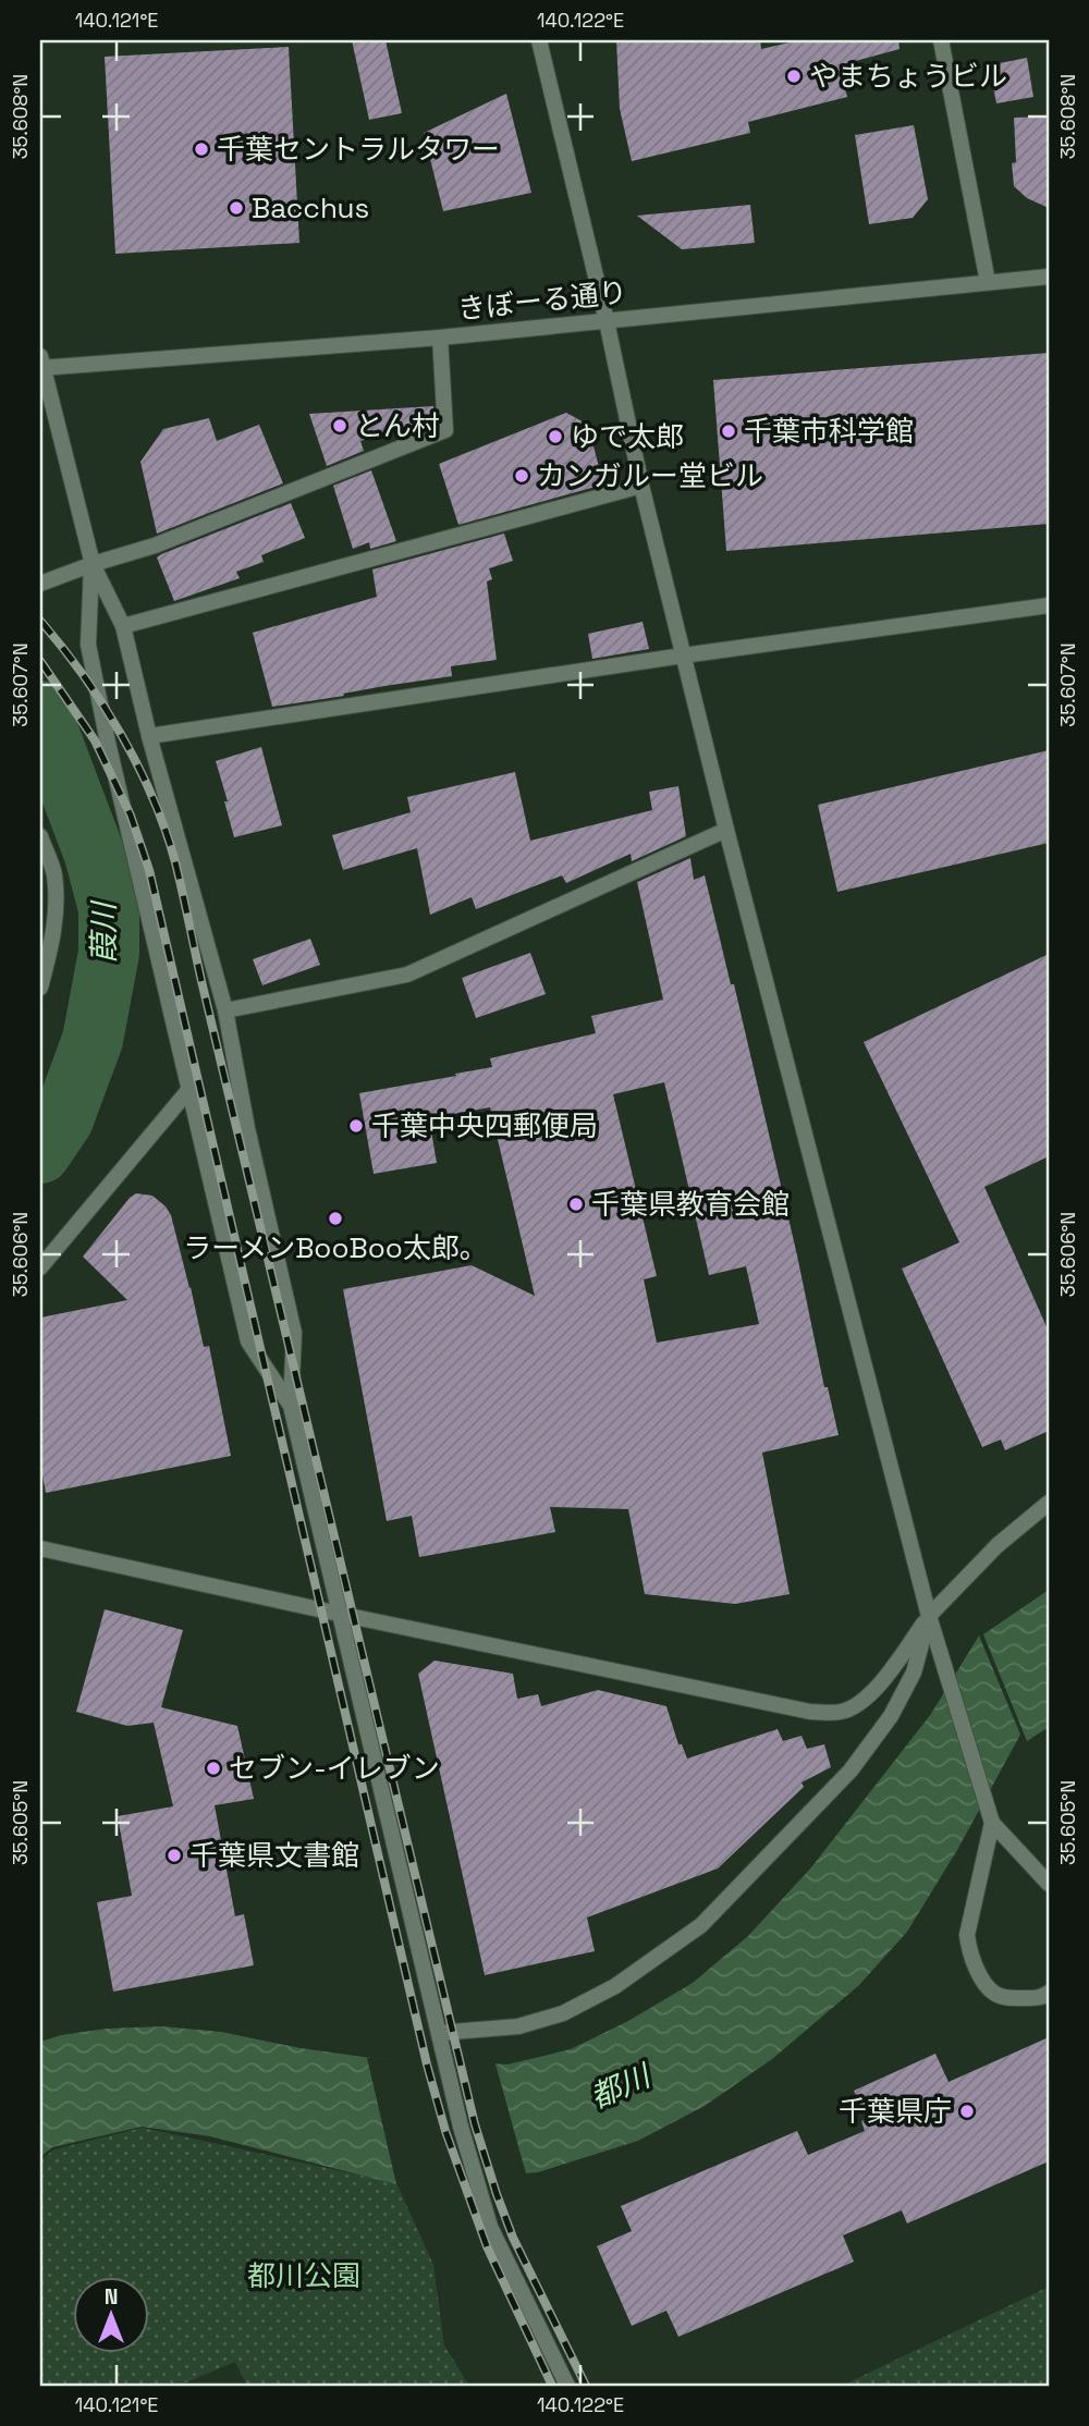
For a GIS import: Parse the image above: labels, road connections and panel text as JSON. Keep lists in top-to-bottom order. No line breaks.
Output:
{"streets":{"street":["きぼーる通り"]},"water":["葭川","都川"],"parks":["都川公園"],"places":["やまちょうビル","千葉セントラルタワー","Bacchus","とん村","千葉市科学館","ゆで太郎","カンガルー堂ビル","千葉中央四郵便局","千葉県教育会館","ラーメンBooBoo太郎。","セブン-イレブン","千葉県文書館","千葉県庁"],"north":"top","coordinates":["140.121°E","140.122°E","35.608°N","35.607°N","35.606°N","35.605°N"]}
